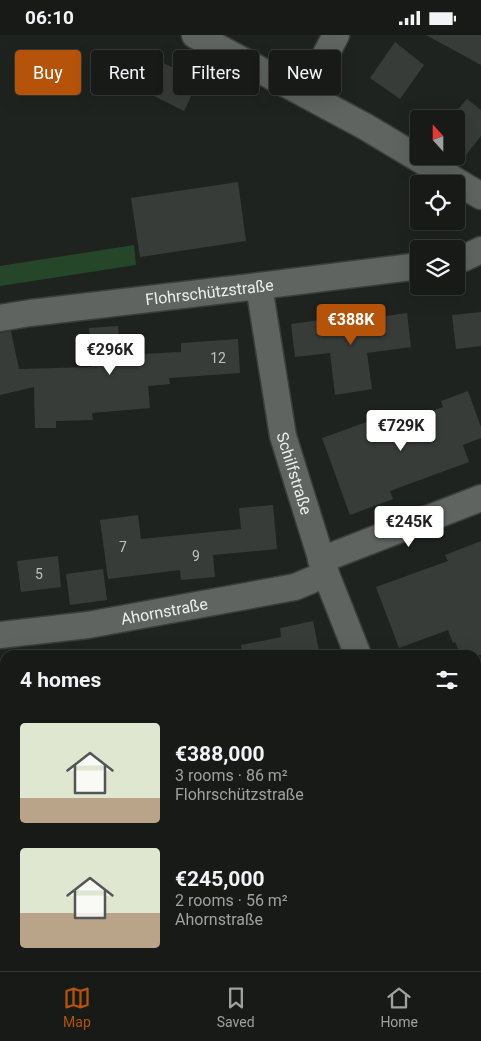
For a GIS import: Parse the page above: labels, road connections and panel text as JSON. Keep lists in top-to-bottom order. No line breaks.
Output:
{"streets":{"street":["Flohrschützstraße","Schilfstraße","Ahornstraße"]},"crossings":[["Flohrschützstraße","Schilfstraße"],["Schilfstraße","Ahornstraße"]],"house_numbers":["12","7","9","5"],"north":"top","page":{"status":"06:10","chip":["Buy","Rent","Filters","New"],"price":["€388K","€296K","€729K","€245K"],"heading":"4 homes","list":[{"name":"€388,000","note":"3 rooms · 86 m² · Flohrschützstraße"},{"name":"€245,000","note":"2 rooms · 56 m² · Ahornstraße"}],"tabs":["Map","Saved","Home"]}}
